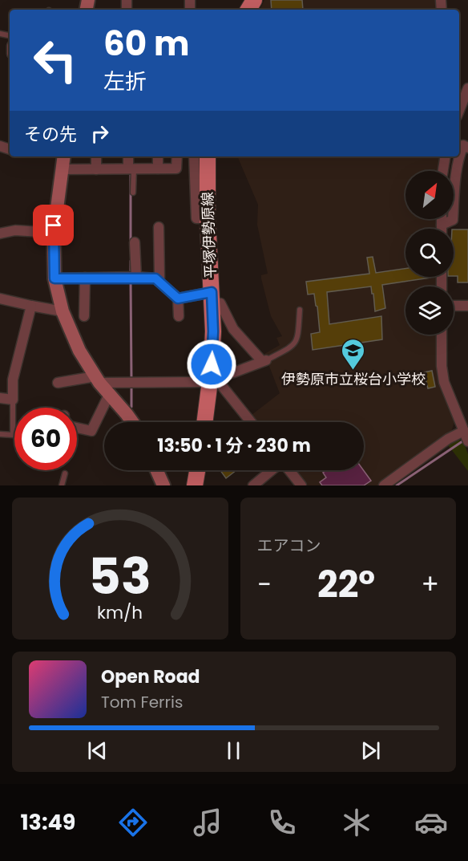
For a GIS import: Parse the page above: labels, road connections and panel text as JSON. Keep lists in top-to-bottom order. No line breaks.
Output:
{"streets":{"main road":["平塚伊勢原線"]},"places":{"school or university":["伊勢原市立桜台小学校"]},"north":"top right","page":{"turn":["60 m","左折"],"then":"その先","limit":"60","trip":"13:50 · 1 分 · 230 m","tile":"エアコン","heat":["−","22°","+"],"song":["Open Road","Tom Ferris"],"tabs":"13:49","gauge":["53","km/h"]}}
